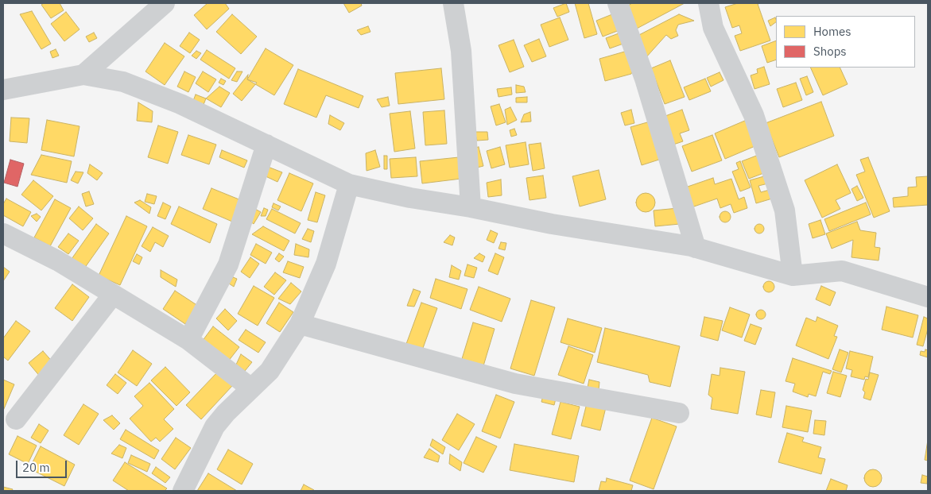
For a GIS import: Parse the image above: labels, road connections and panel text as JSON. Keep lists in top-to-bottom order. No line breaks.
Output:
{"legend":["Homes","Shops"],"scale_bar":"20 m"}
